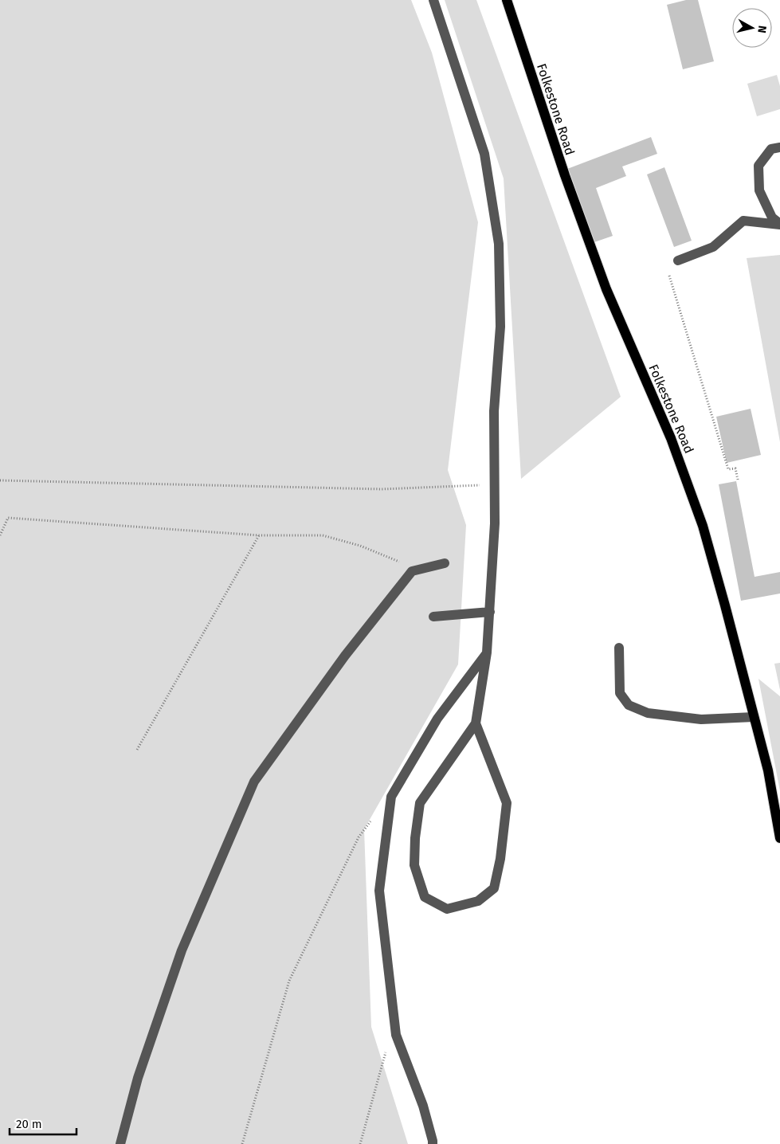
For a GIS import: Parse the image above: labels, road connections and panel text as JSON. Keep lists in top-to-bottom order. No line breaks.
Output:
{"streets":{"main road":["Folkestone Road"]},"scale_bar":"20 m","north":"right"}
